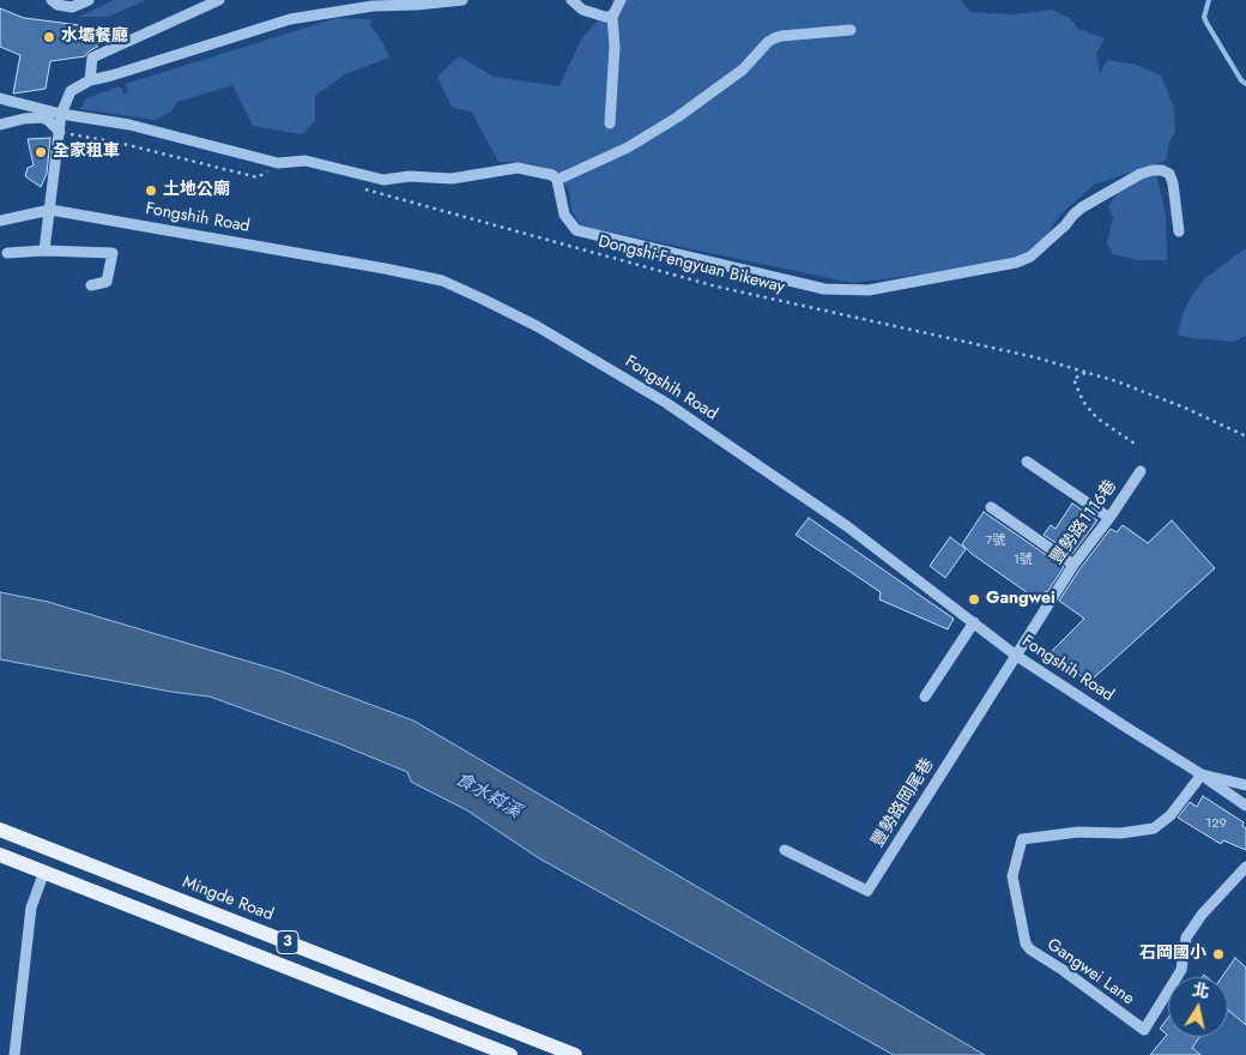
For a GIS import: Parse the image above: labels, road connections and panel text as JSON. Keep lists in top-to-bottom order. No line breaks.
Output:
{"streets":{"main road":["Mingde Road","3"],"street":["Fongshih Road","豐勢路1116巷","豐勢路岡尾巷","Gangwei Lane"],"path":["Dongshi-Fengyuan Bikeway"]},"crossings":[["Fongshih Road","豐勢路1116巷"],["Fongshih Road","豐勢路岡尾巷"],["Fongshih Road","Gangwei Lane"],["豐勢路1116巷","豐勢路岡尾巷"]],"water":["食水嵙溪"],"places":["水壩餐廳","全家租車","土地公廟","Gangwei","石岡國小"],"house_numbers":["7號","1號","129"],"north":"top"}
